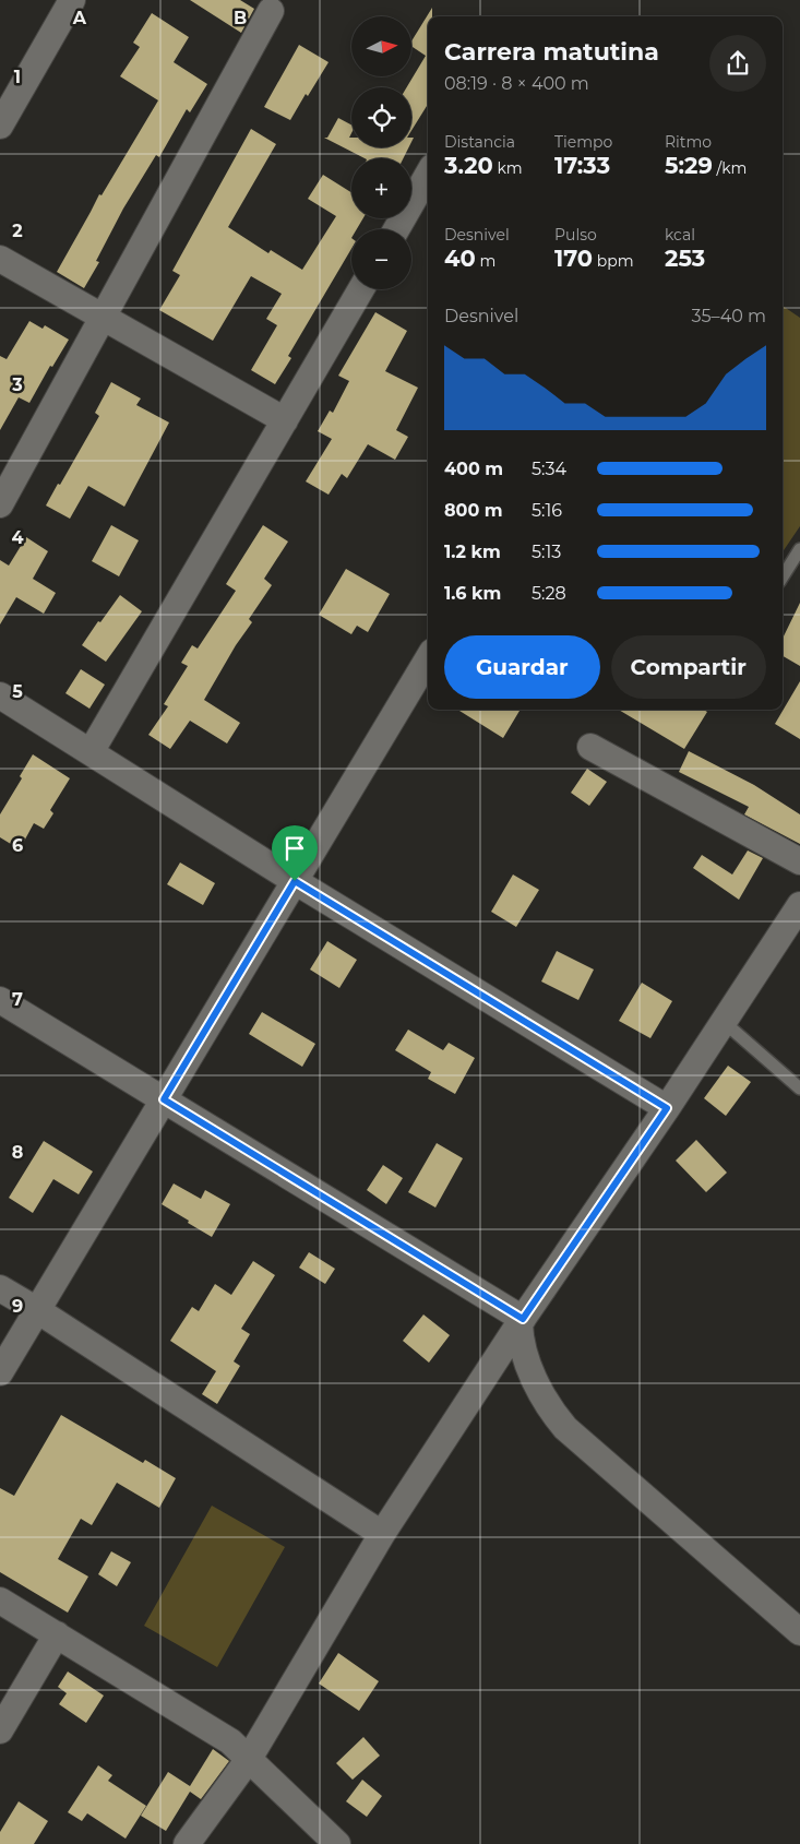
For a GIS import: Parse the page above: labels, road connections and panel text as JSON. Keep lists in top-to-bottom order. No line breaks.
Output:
{"north":"right","page":{"map_buttons":["+","−"],"heading":["Carrera matutina","08:19 · 8 × 400 m"],"stats":[["Distancia","3.20 km"],["Tiempo","17:33"],["Ritmo","5:29 /km"],["Desnivel","40 m"],["Pulso","170 bpm"],["kcal","253"]],"chart":["Desnivel","35–40 m"],"list":[{"name":"400 m","note":"5:34"},{"name":"800 m","note":"5:16"},{"name":"1.2 km","note":"5:13"},{"name":"1.6 km","note":"5:28"}],"buttons":["Guardar","Compartir"]},"grid":{"columns":["A","B"],"rows":["1","2","3","4","5","6","7","8","9"]}}
